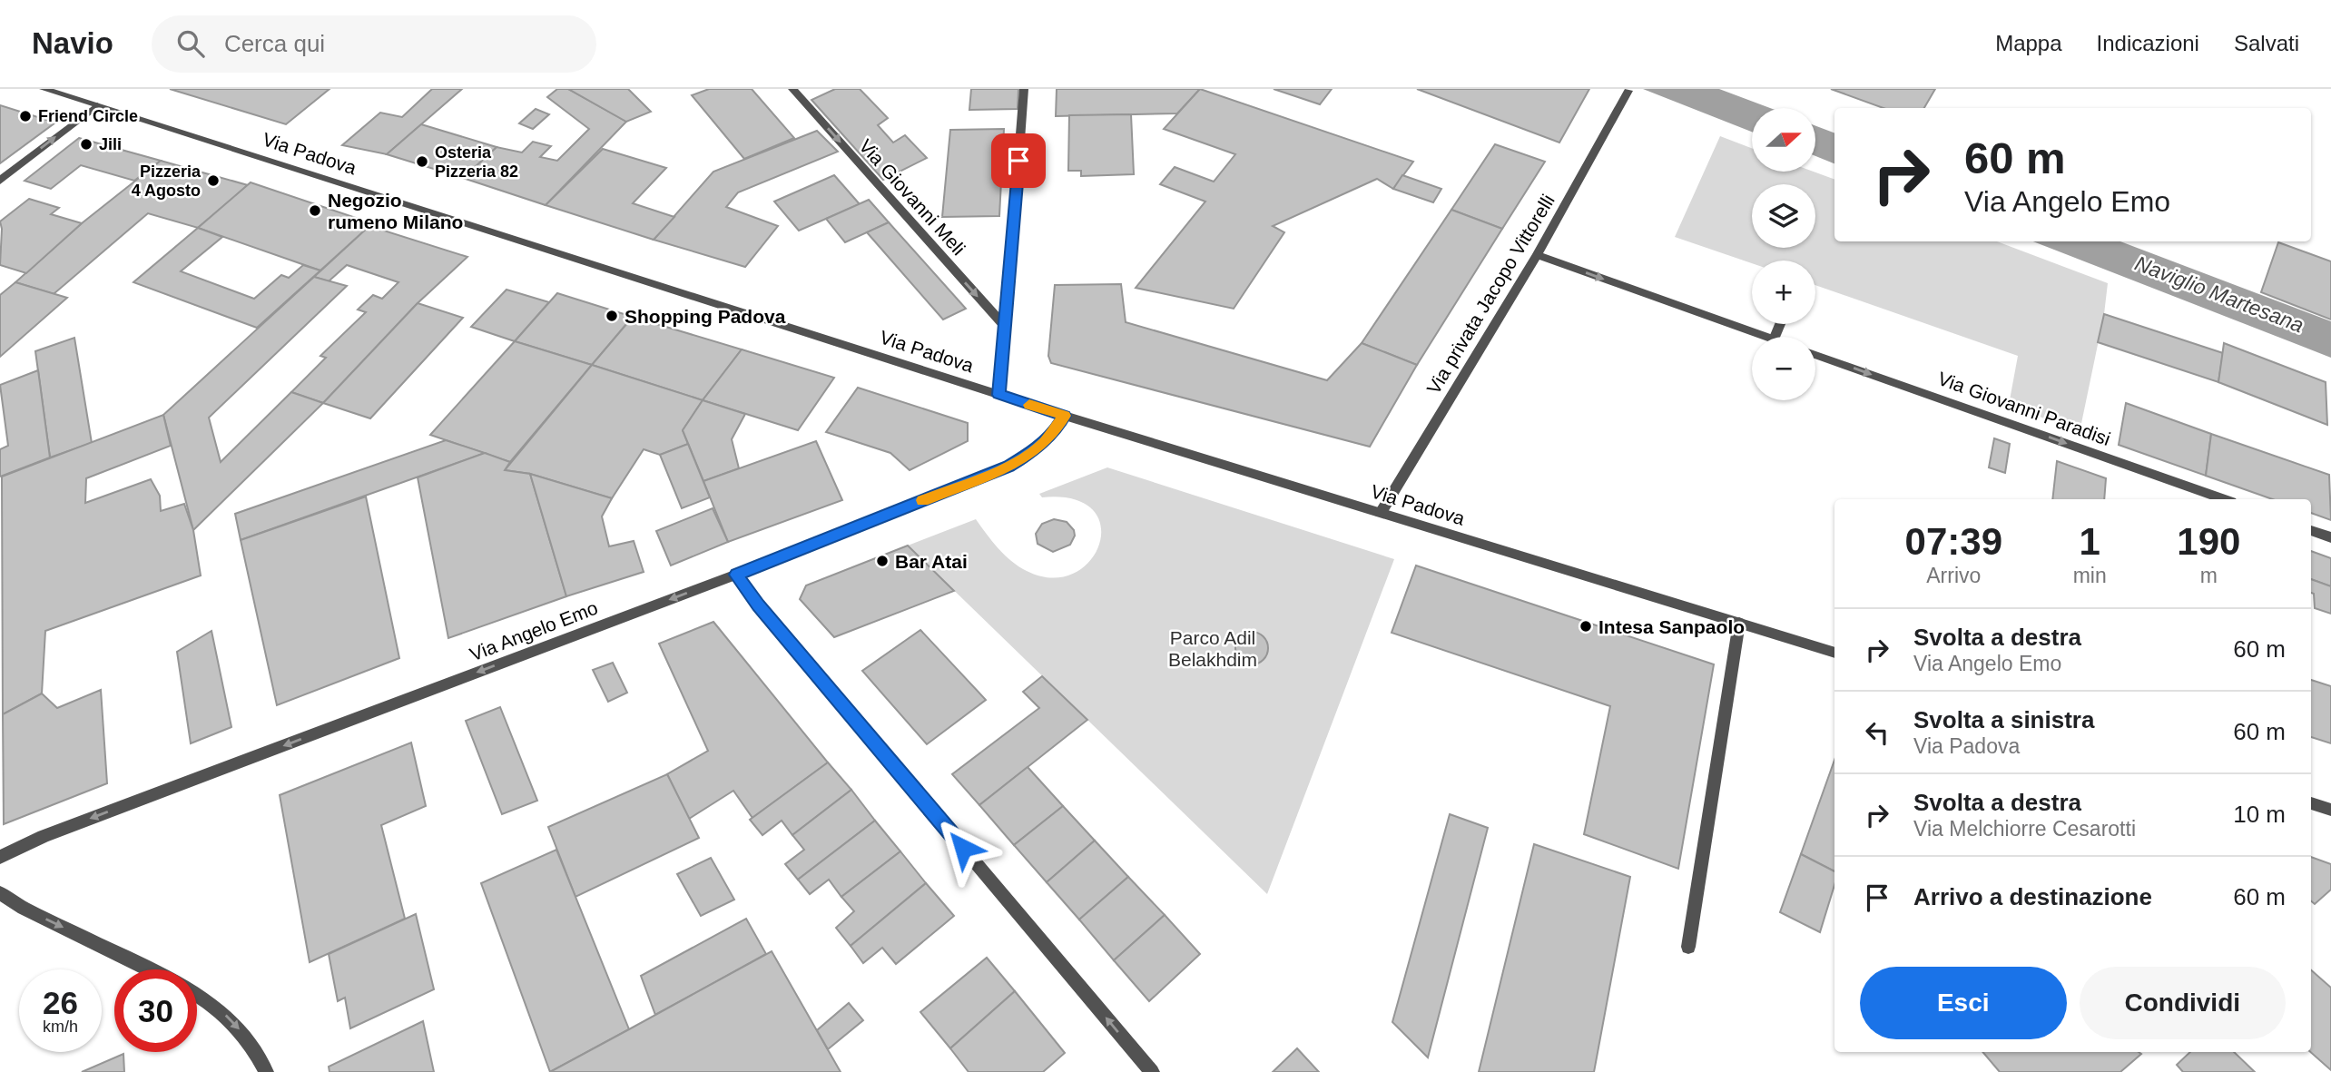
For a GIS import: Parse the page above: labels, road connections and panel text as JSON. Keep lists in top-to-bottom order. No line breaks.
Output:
{"streets":{"street":["Via Padova","Via Giovanni Meli","Via privata Jacopo Vittorelli","Via Giovanni Paradisi","Via Angelo Emo"]},"crossings":[["Via Padova","Via privata Jacopo Vittorelli"],["Via Padova","Via Angelo Emo"]],"one_way":["Via Giovanni Meli","Via Giovanni Paradisi","Via Angelo Emo"],"water":["Naviglio Martesana"],"parks":["Parco Adil Belakhdim"],"places":["Friend Circle","Jili","Osteria Pizzeria 82","Pizzeria 4 Agosto","Negozio rumeno Milano","Shopping Padova","Bar Atai","Intesa Sanpaolo"],"north":"right","page":{"header":"Navio","search":"Cerca qui","nav":["Mappa","Indicazioni","Salvati"],"map_buttons":["+","−"],"turn":["60 m","Via Angelo Emo"],"eta":["07:39","Arrivo","1","min","190","m"],"list":[{"name":"Svolta a destra","note":"Via Angelo Emo","value":"60 m"},{"name":"Svolta a sinistra","note":"Via Padova","value":"60 m"},{"name":"Svolta a destra","note":"Via Melchiorre Cesarotti","value":"10 m"},{"name":"Arrivo a destinazione","value":"60 m"}],"buttons":["Esci","Condividi"],"speed":"26 km/h","limit":"30"}}
